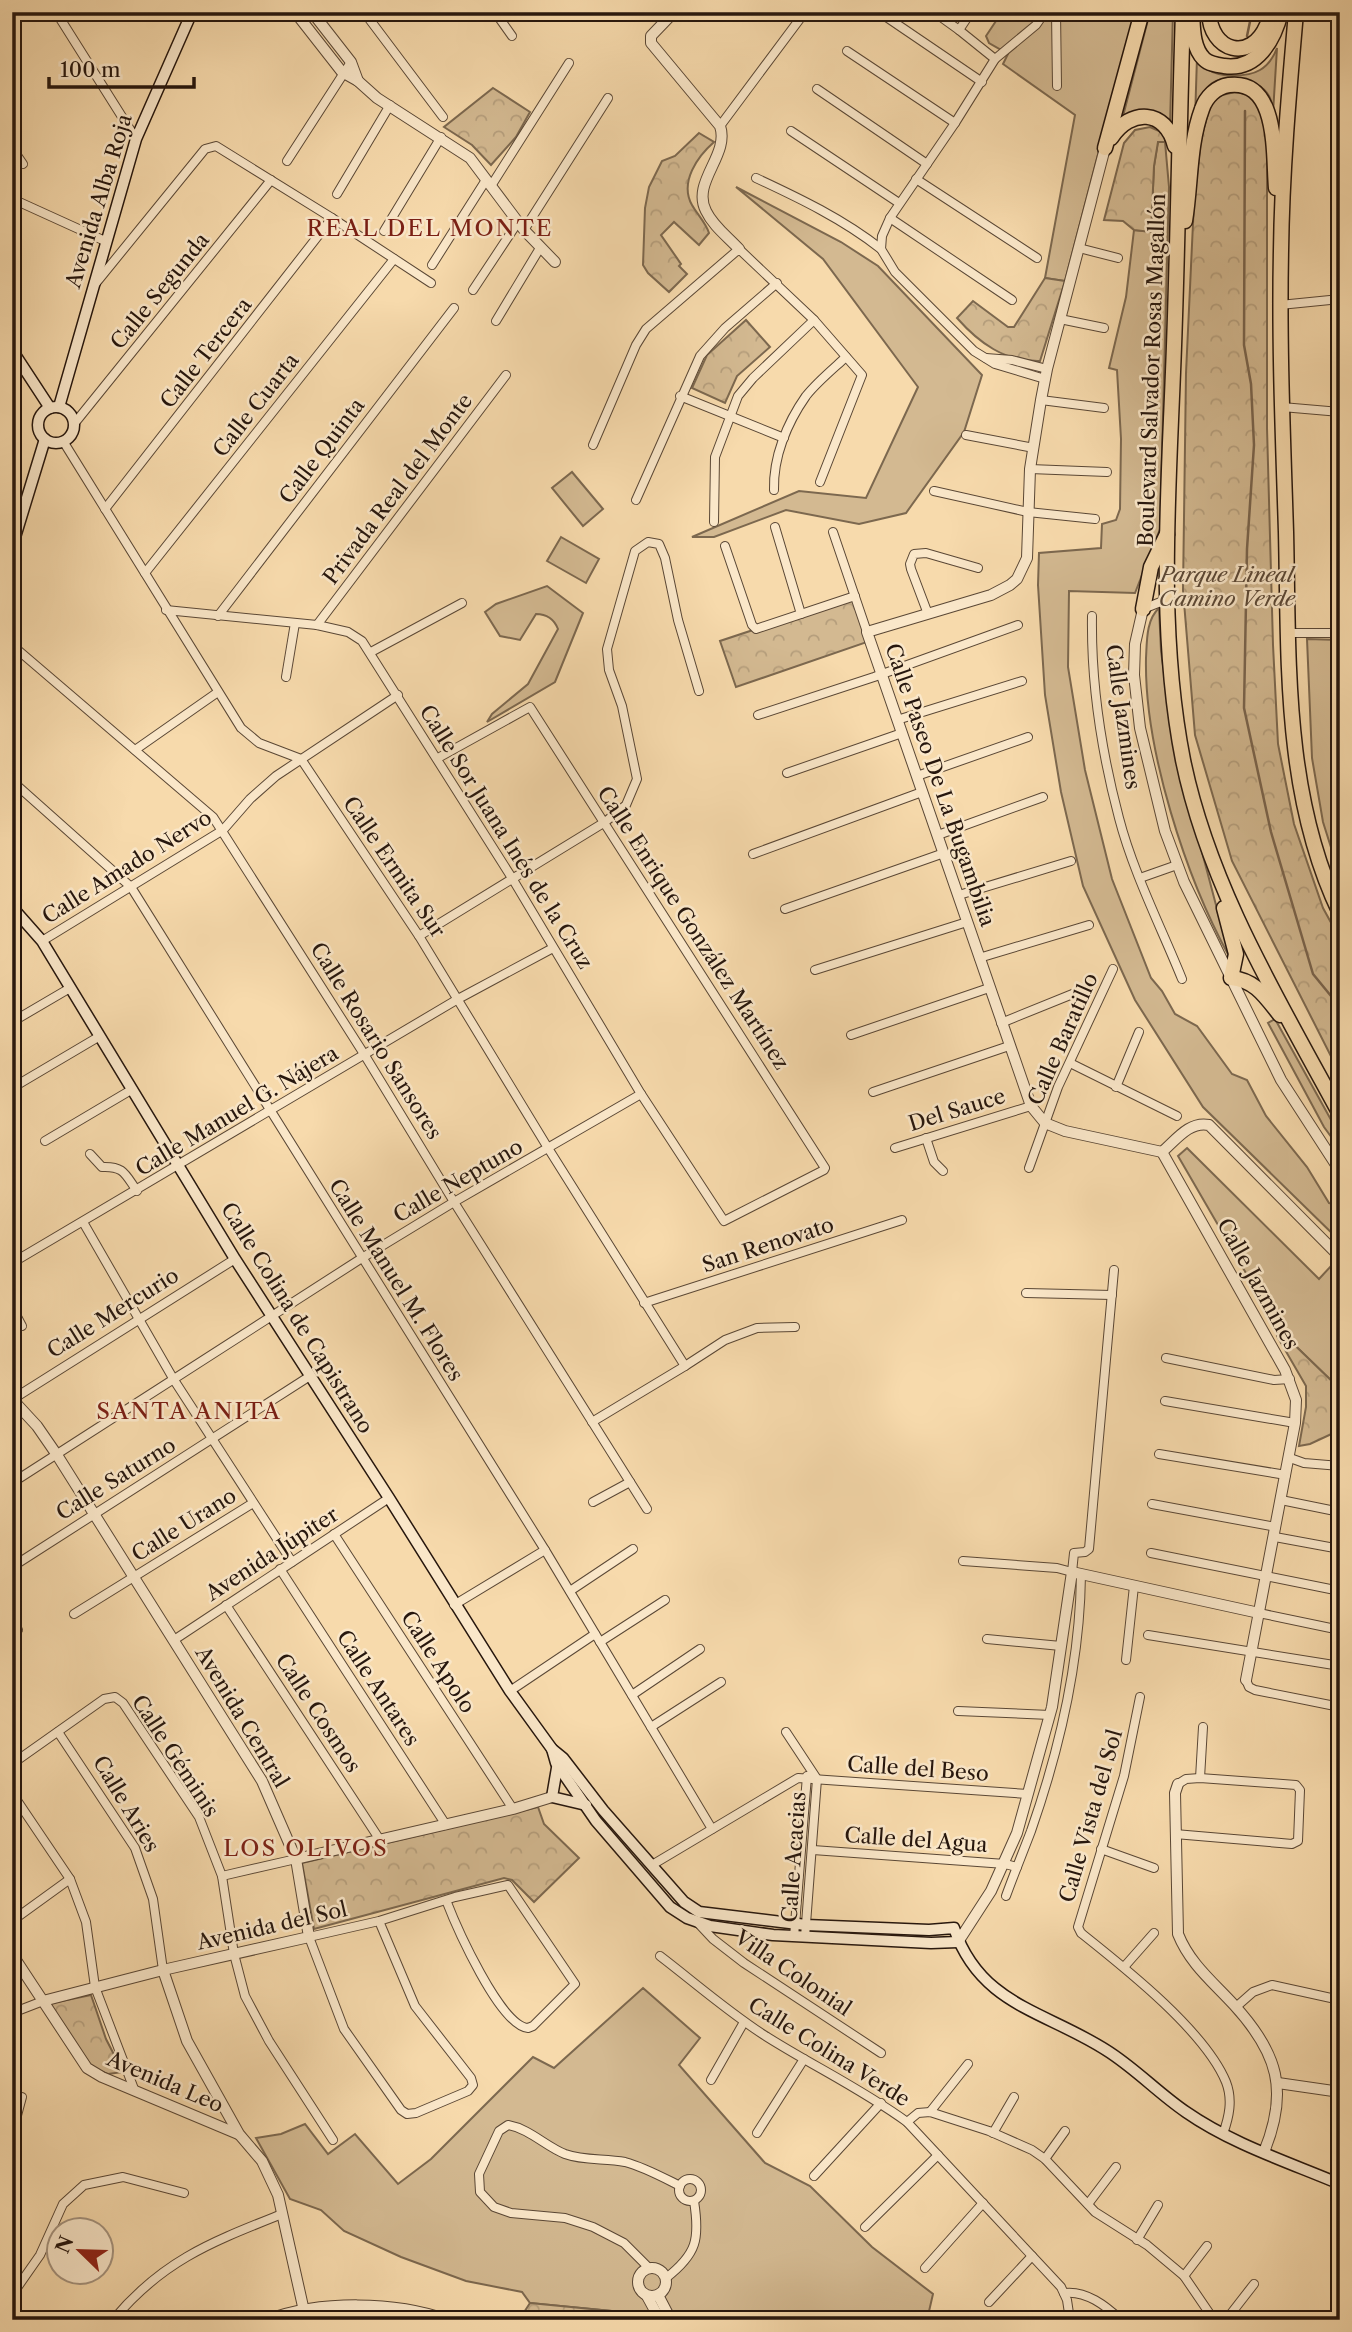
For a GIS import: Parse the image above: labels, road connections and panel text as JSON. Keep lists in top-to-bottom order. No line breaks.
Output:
{"streets":{"highway":["Boulevard Salvador Rosas Magallón"],"main road":["Avenida Alba Roja","Calle Colina de Capistrano"],"street":["Calle Segunda","Calle Tercera","Calle Cuarta","Calle Quinta","Privada Real del Monte","Calle Jazmines","Calle Paseo De La Bugambilia","Calle Sor Juana Inés de la Cruz","Calle Amado Nervo","Calle Ermita Sur","Calle Enrique González Martínez","Calle Baratillo","Calle Rosario Sansores","Del Sauce","Calle Manuel G. Nájera","Calle Neptuno","San Renovato","Calle Manuel M. Flores","Calle Mercurio","Calle Saturno","Calle Urano","Avenida Júpiter","Calle Apolo","Calle Antares","Calle Cosmos","Avenida Central","Calle Géminis","Calle del Beso","Calle Aries","Calle Vista del Sol","Calle del Agua","Calle Acacias","Avenida del Sol","Villa Colonial","Calle Colina Verde","Avenida Leo"]},"crossings":[["Avenida Alba Roja","Calle Segunda"],["Calle Quinta","Calle Sor Juana Inés de la Cruz"],["Privada Real del Monte","Calle Sor Juana Inés de la Cruz"],["Calle Paseo De La Bugambilia","Calle Baratillo"],["Calle Paseo De La Bugambilia","Del Sauce"],["Calle Sor Juana Inés de la Cruz","Calle Amado Nervo"],["Calle Sor Juana Inés de la Cruz","Calle Enrique González Martínez"],["Calle Sor Juana Inés de la Cruz","Calle Manuel G. Nájera"],["Calle Sor Juana Inés de la Cruz","Calle Neptuno"],["Calle Amado Nervo","Calle Ermita Sur"],["Calle Amado Nervo","Calle Rosario Sansores"],["Calle Amado Nervo","Calle Manuel M. Flores"],["Calle Amado Nervo","Calle Colina de Capistrano"],["Calle Ermita Sur","Calle Manuel G. Nájera"],["Calle Ermita Sur","Calle Neptuno"],["Calle Ermita Sur","San Renovato"],["Calle Rosario Sansores","Calle Manuel G. Nájera"],["Calle Rosario Sansores","Calle Neptuno"],["Calle Manuel G. Nájera","Calle Manuel M. Flores"],["Calle Manuel G. Nájera","Calle Colina de Capistrano"],["Calle Neptuno","Calle Manuel M. Flores"],["Calle Neptuno","Calle Colina de Capistrano"],["Calle Neptuno","Avenida Central"],["Calle Mercurio","Calle Colina de Capistrano"],["Calle Mercurio","Avenida Central"],["Calle Colina de Capistrano","Calle Saturno"],["Calle Colina de Capistrano","Avenida Júpiter"],["Calle Colina de Capistrano","Calle Acacias"],["Calle Colina de Capistrano","Villa Colonial"],["Calle Saturno","Avenida Central"],["Calle Urano","Avenida Central"],["Avenida Júpiter","Calle Apolo"],["Avenida Júpiter","Calle Antares"],["Avenida Júpiter","Calle Cosmos"],["Avenida Júpiter","Avenida Central"],["Avenida Central","Avenida del Sol"],["Calle Géminis","Calle Aries"],["Calle Géminis","Avenida del Sol"],["Calle del Beso","Calle Acacias"],["Calle Aries","Avenida del Sol"],["Calle Aries","Avenida Leo"],["Calle del Agua","Calle Acacias"],["Avenida del Sol","Avenida Leo"]],"districts":["REAL DEL MONTE","SANTA ANITA","LOS OLIVOS"],"parks":["Parque Lineal Camino Verde"],"scale_bar":"100 m","north":"top left"}
